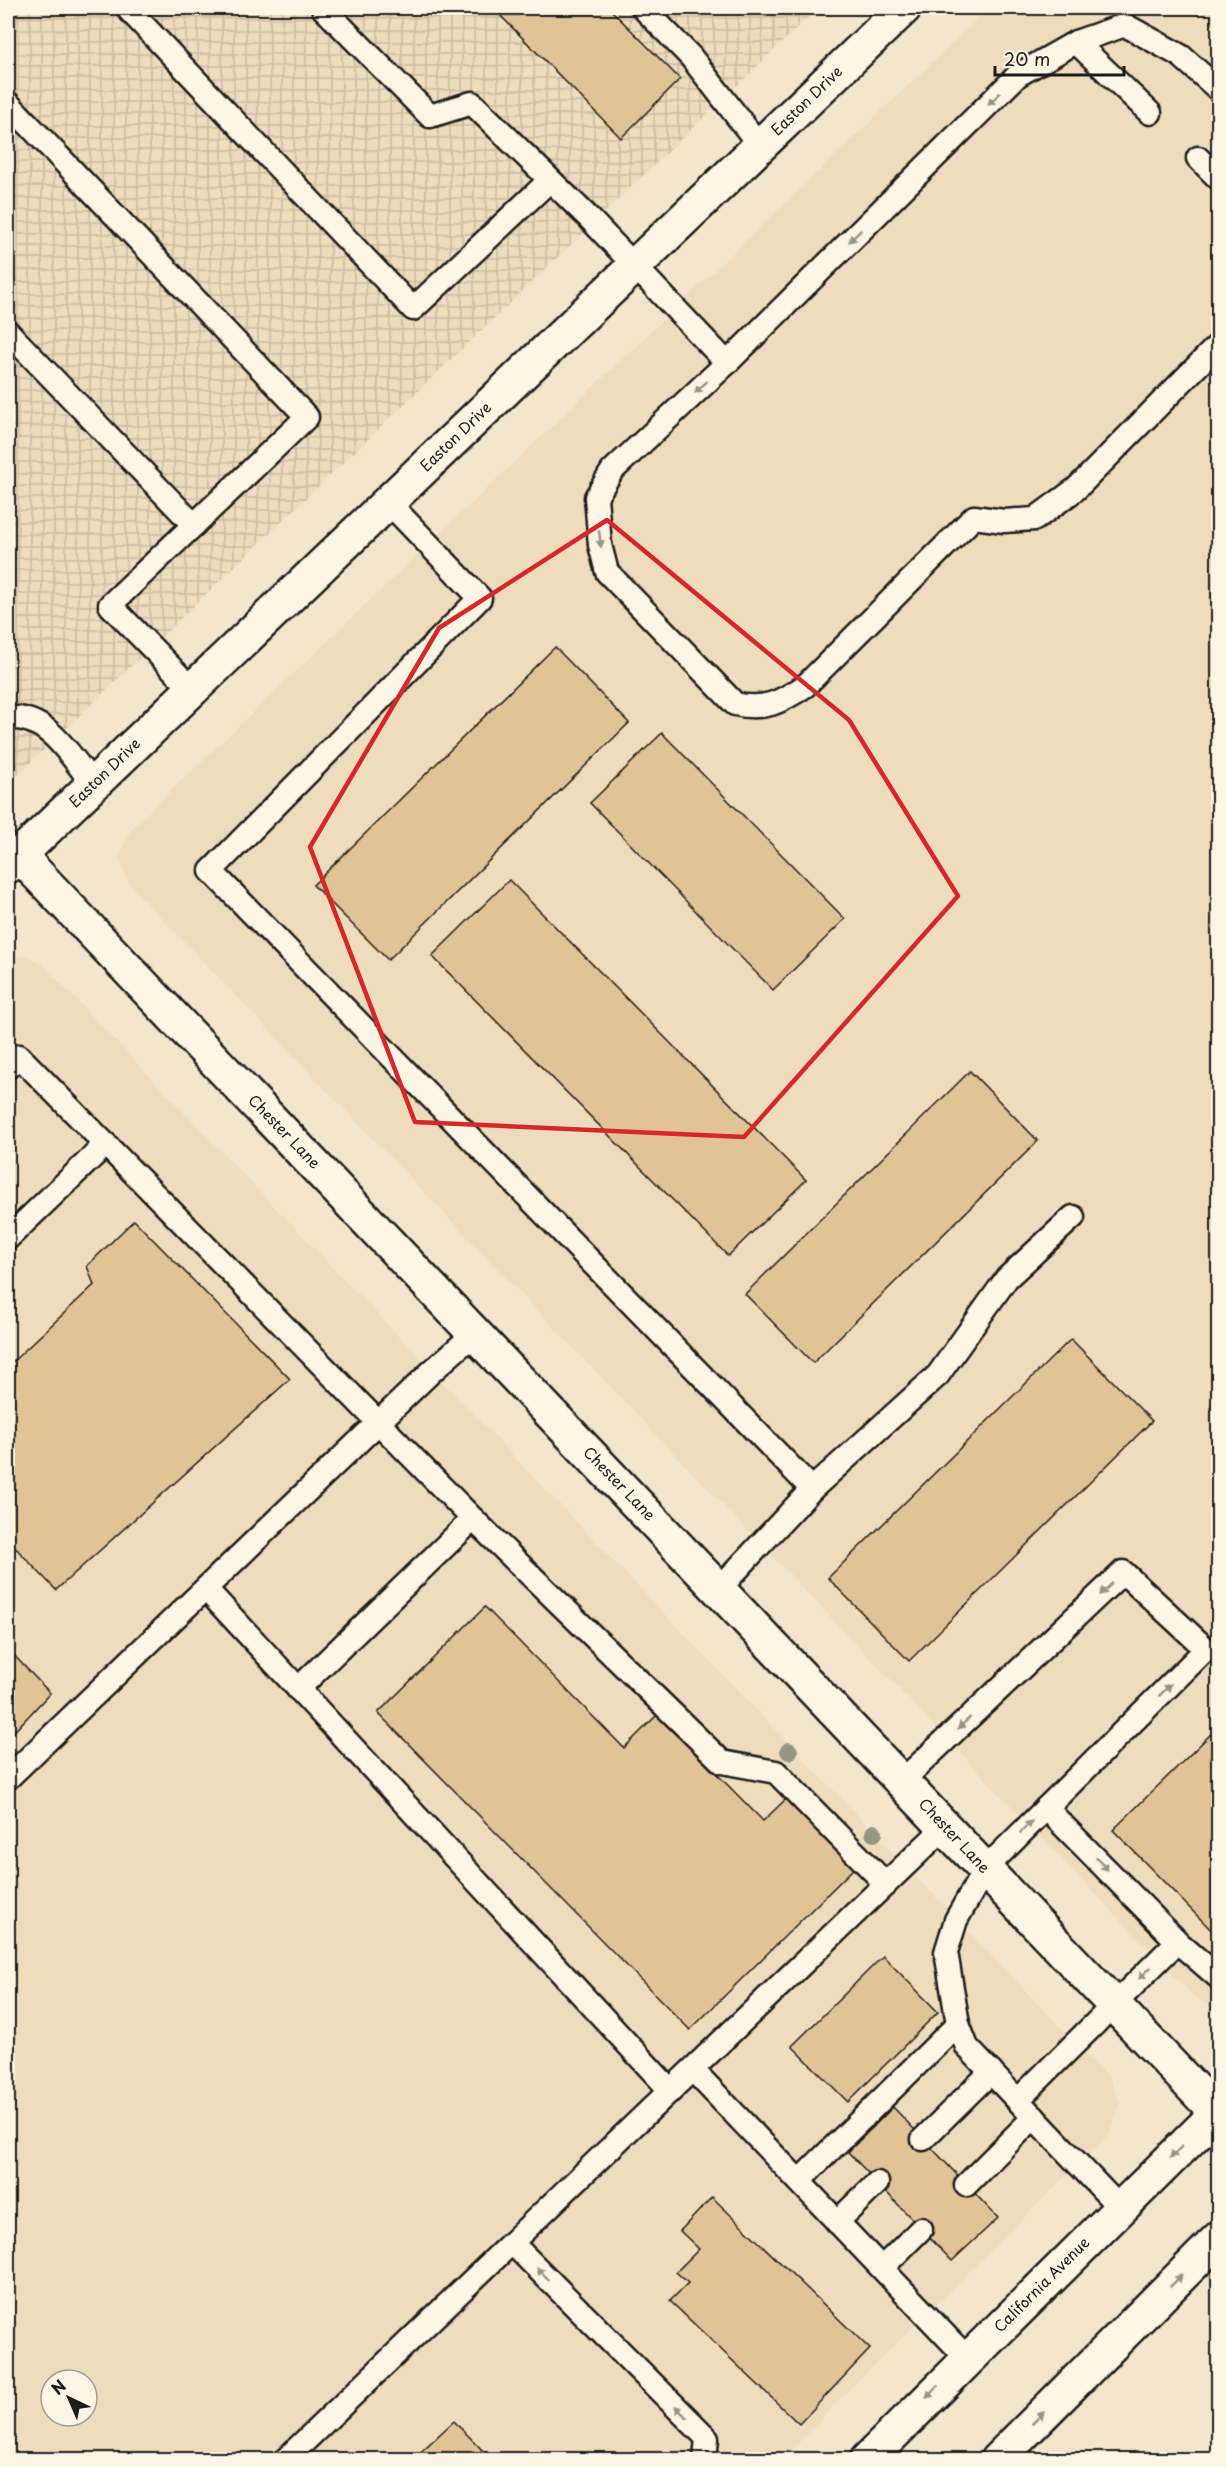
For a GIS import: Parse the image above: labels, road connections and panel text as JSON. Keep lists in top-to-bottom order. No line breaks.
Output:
{"streets":{"street":["Easton Drive","Chester Lane","California Avenue"]},"crossings":[["Easton Drive","Chester Lane"],["Chester Lane","California Avenue"]],"scale_bar":"20 m","north":"top left"}
